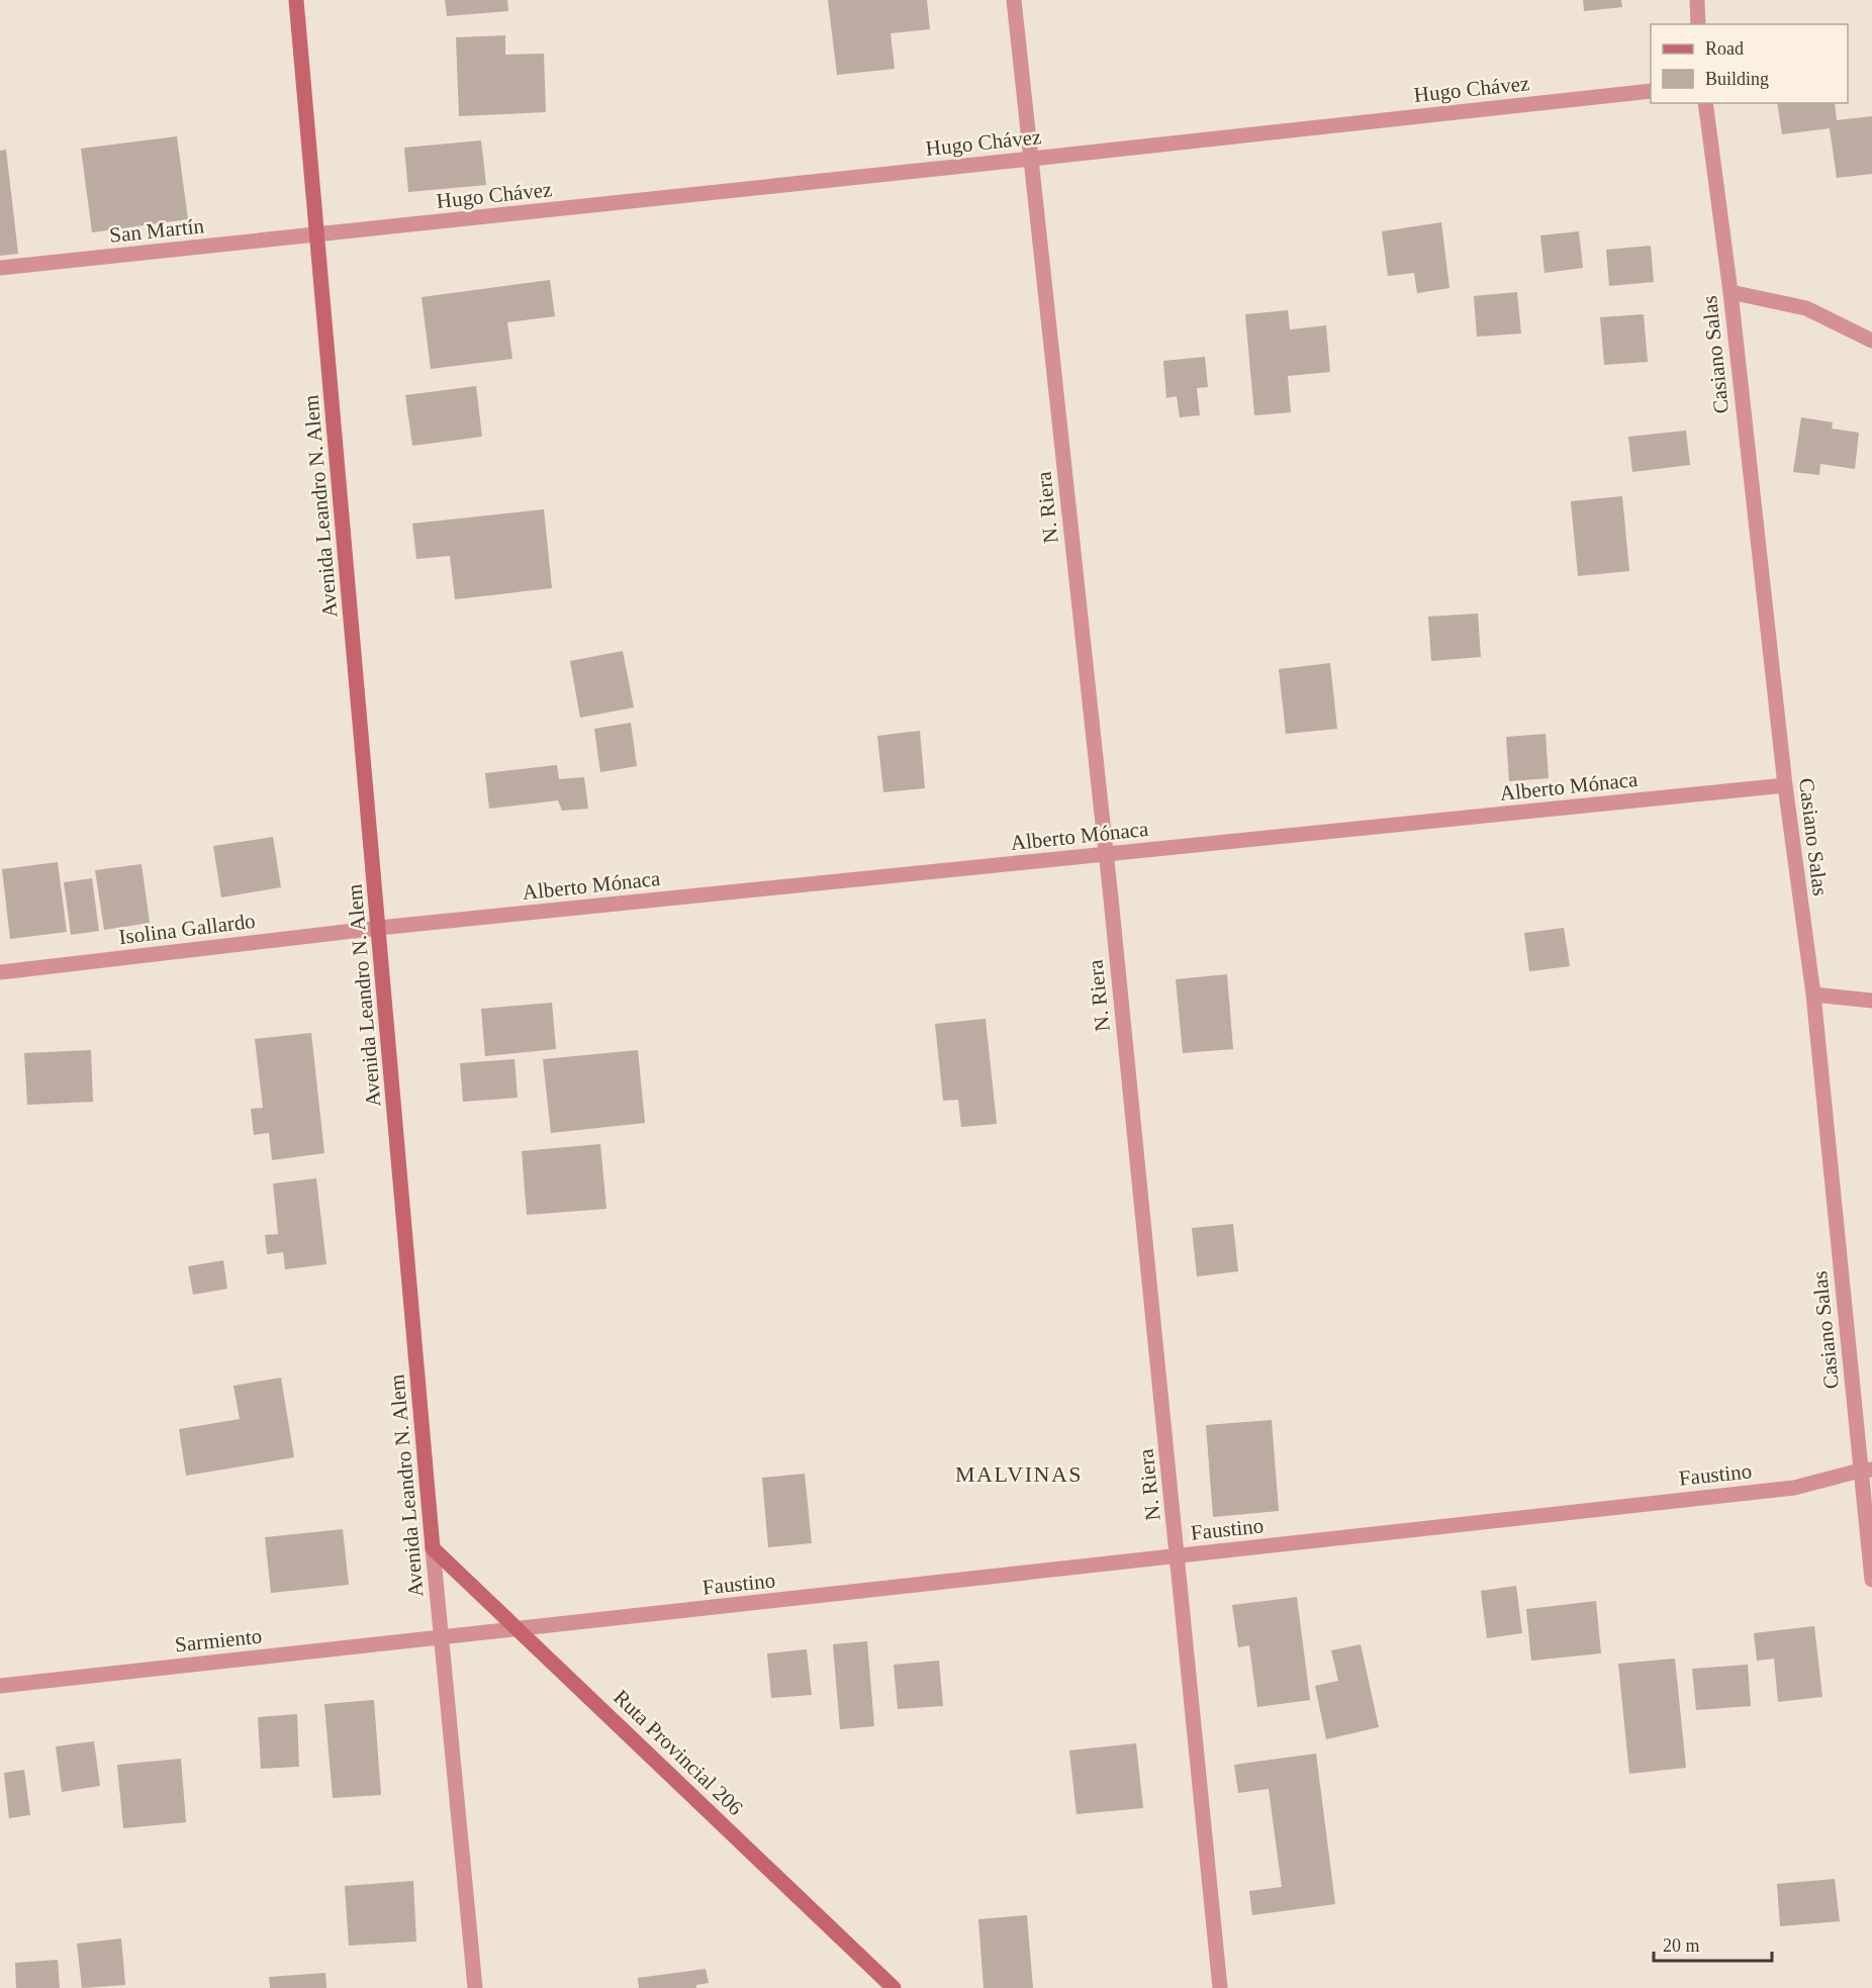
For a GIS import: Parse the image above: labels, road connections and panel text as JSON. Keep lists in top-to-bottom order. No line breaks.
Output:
{"streets":{"main road":["Avenida Leandro N. Alem","Ruta Provincial 206"],"street":["Hugo Chávez","San Martín","Casiano Salas","N. Riera","Alberto Mónaca","Isolina Gallardo","Faustino","Sarmiento"]},"crossings":[["Hugo Chávez","San Martín"],["Hugo Chávez","Avenida Leandro N. Alem"],["Hugo Chávez","N. Riera"],["San Martín","Avenida Leandro N. Alem"],["Casiano Salas","Alberto Mónaca"],["Casiano Salas","Faustino"],["Avenida Leandro N. Alem","Alberto Mónaca"],["Avenida Leandro N. Alem","Isolina Gallardo"],["Avenida Leandro N. Alem","Faustino"],["Avenida Leandro N. Alem","Sarmiento"],["Avenida Leandro N. Alem","Ruta Provincial 206"],["N. Riera","Alberto Mónaca"],["N. Riera","Faustino"],["Alberto Mónaca","Isolina Gallardo"],["Faustino","Sarmiento"],["Faustino","Ruta Provincial 206"]],"districts":["MALVINAS"],"legend":["Road","Building"],"scale_bar":"20 m"}
